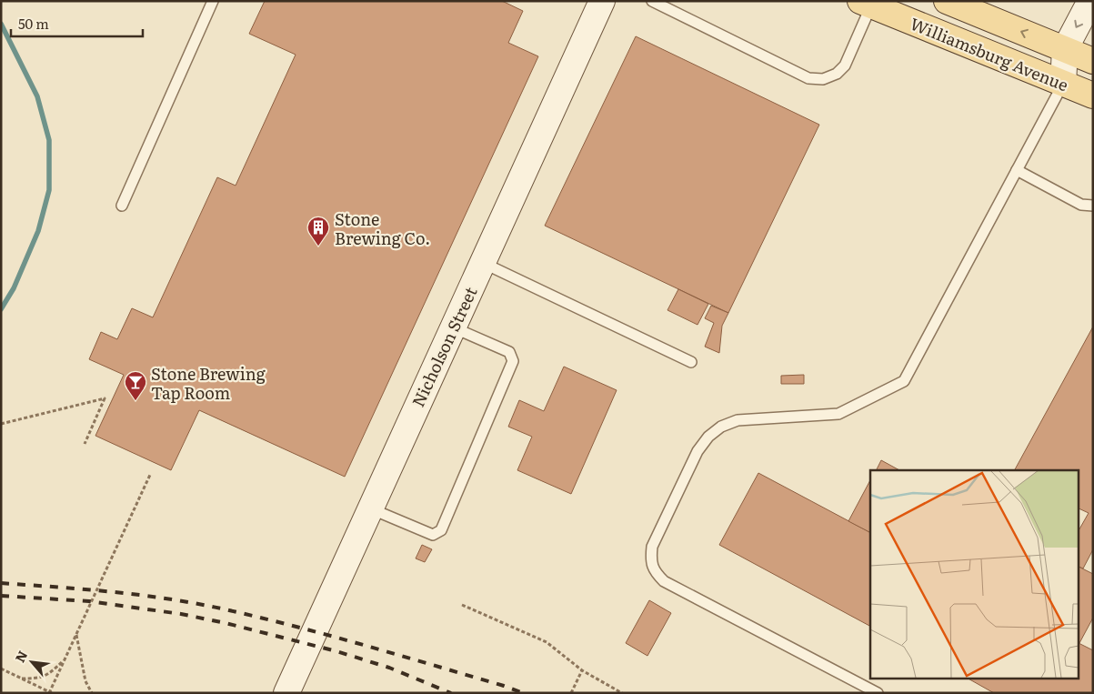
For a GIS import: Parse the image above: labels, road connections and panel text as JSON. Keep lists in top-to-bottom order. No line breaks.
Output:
{"streets":{"main road":["Williamsburg Avenue","Nicholson Street"]},"places":{"building":["Stone Brewing Co."],"bar":["Stone Brewing Tap Room"]},"scale_bar":"50 m","north":"top left"}
